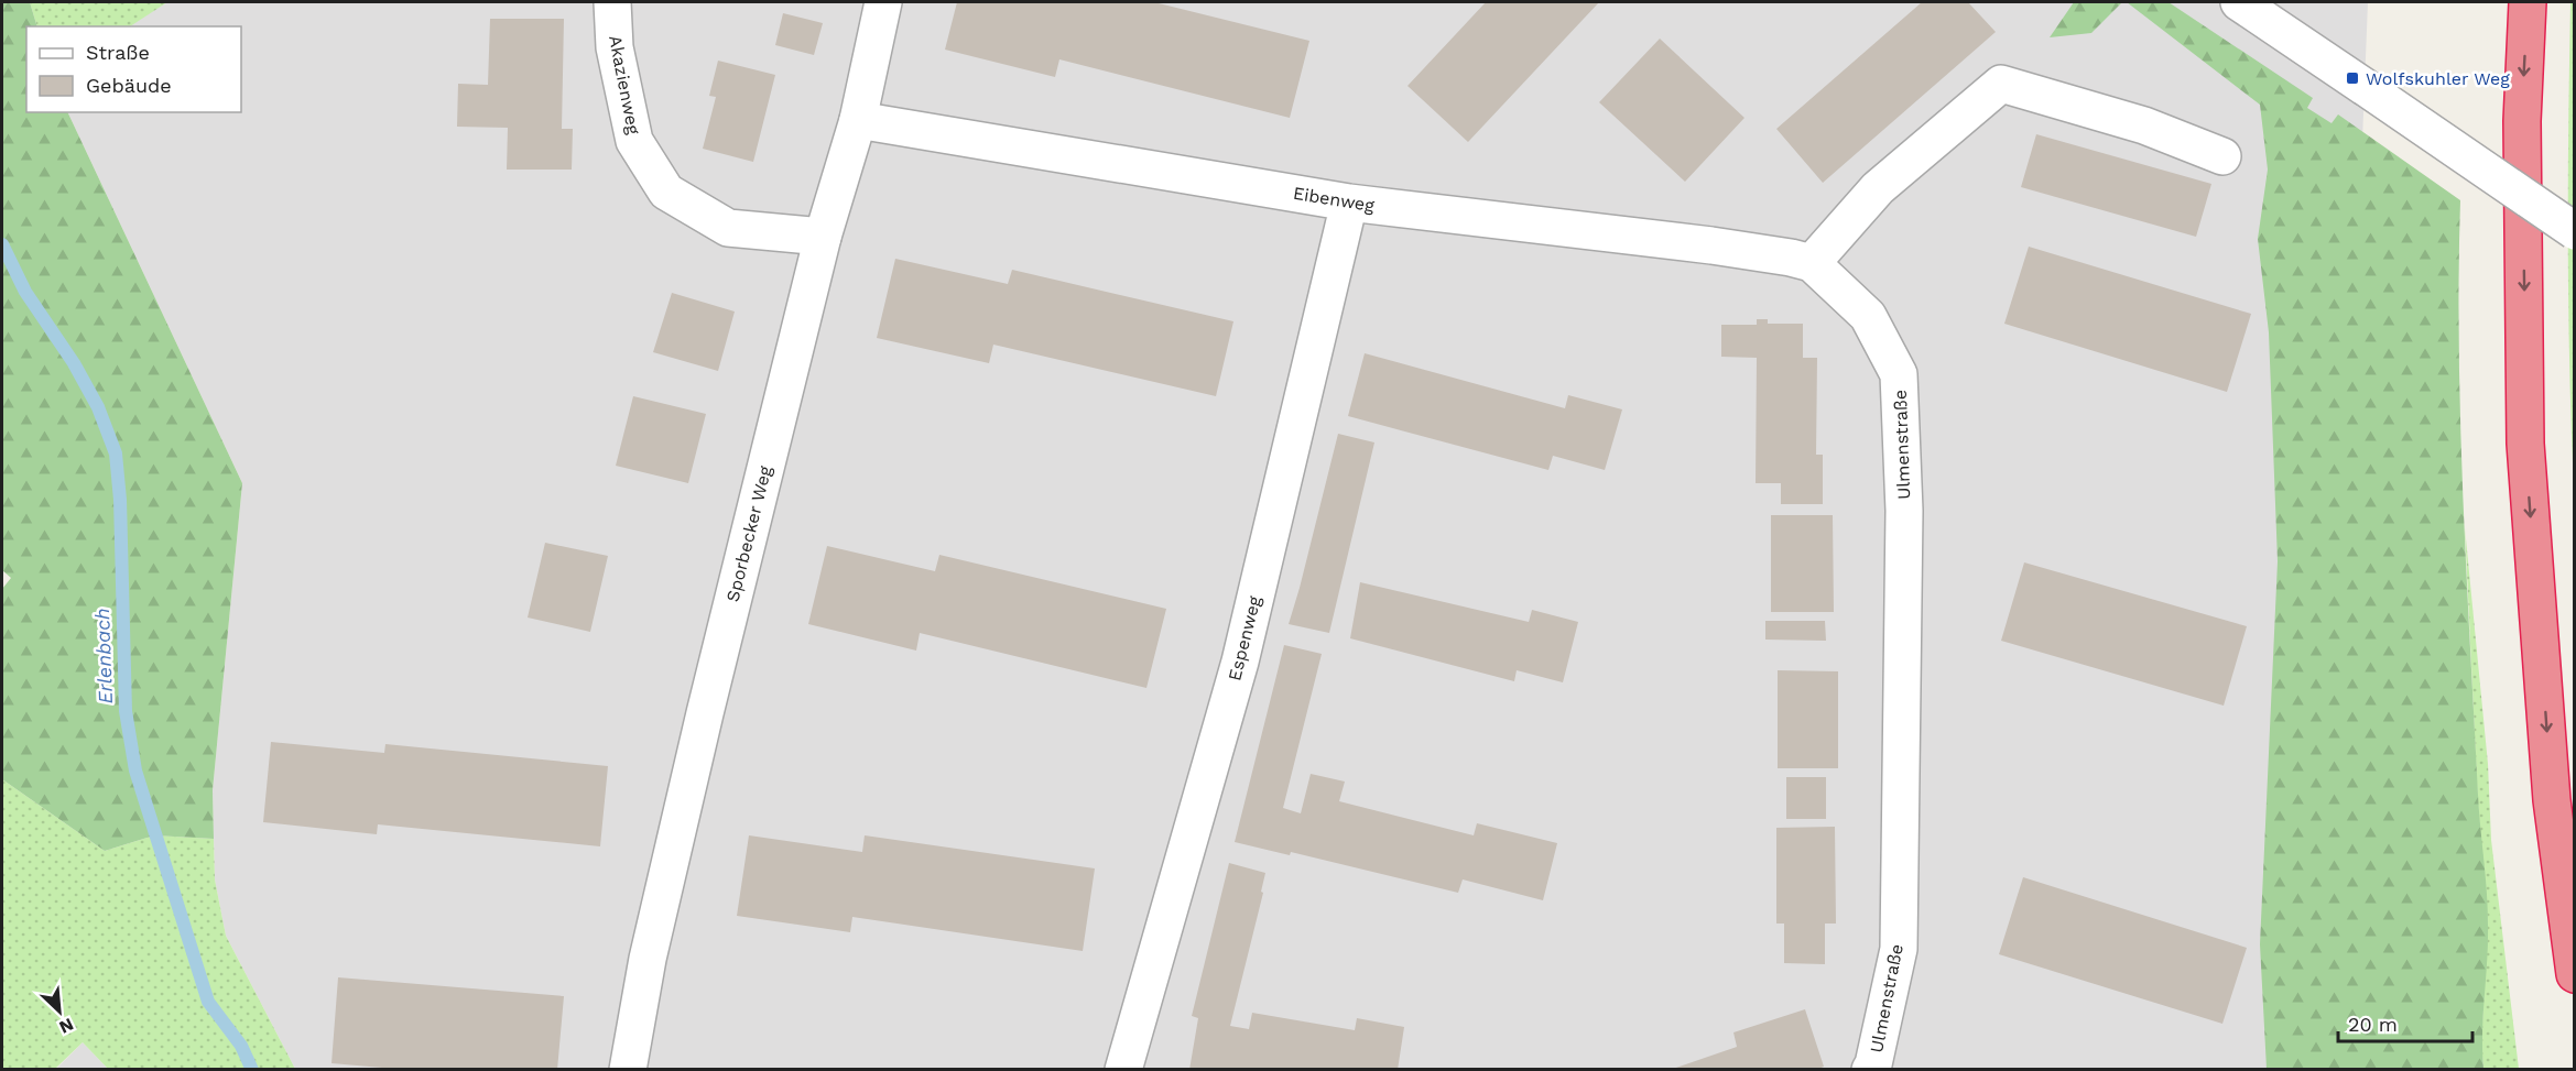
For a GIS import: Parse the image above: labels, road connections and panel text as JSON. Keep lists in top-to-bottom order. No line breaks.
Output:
{"streets":{"street":["Akazienweg","Eibenweg","Ulmenstraße","Sporbecker Weg","Espenweg"]},"crossings":[["Akazienweg","Sporbecker Weg"],["Eibenweg","Ulmenstraße"],["Eibenweg","Sporbecker Weg"],["Eibenweg","Espenweg"]],"water":["Erlenbach"],"places":{"transit":["Wolfskuhler Weg"]},"legend":["Straße","Gebäude"],"scale_bar":"20 m","north":"bottom right"}
